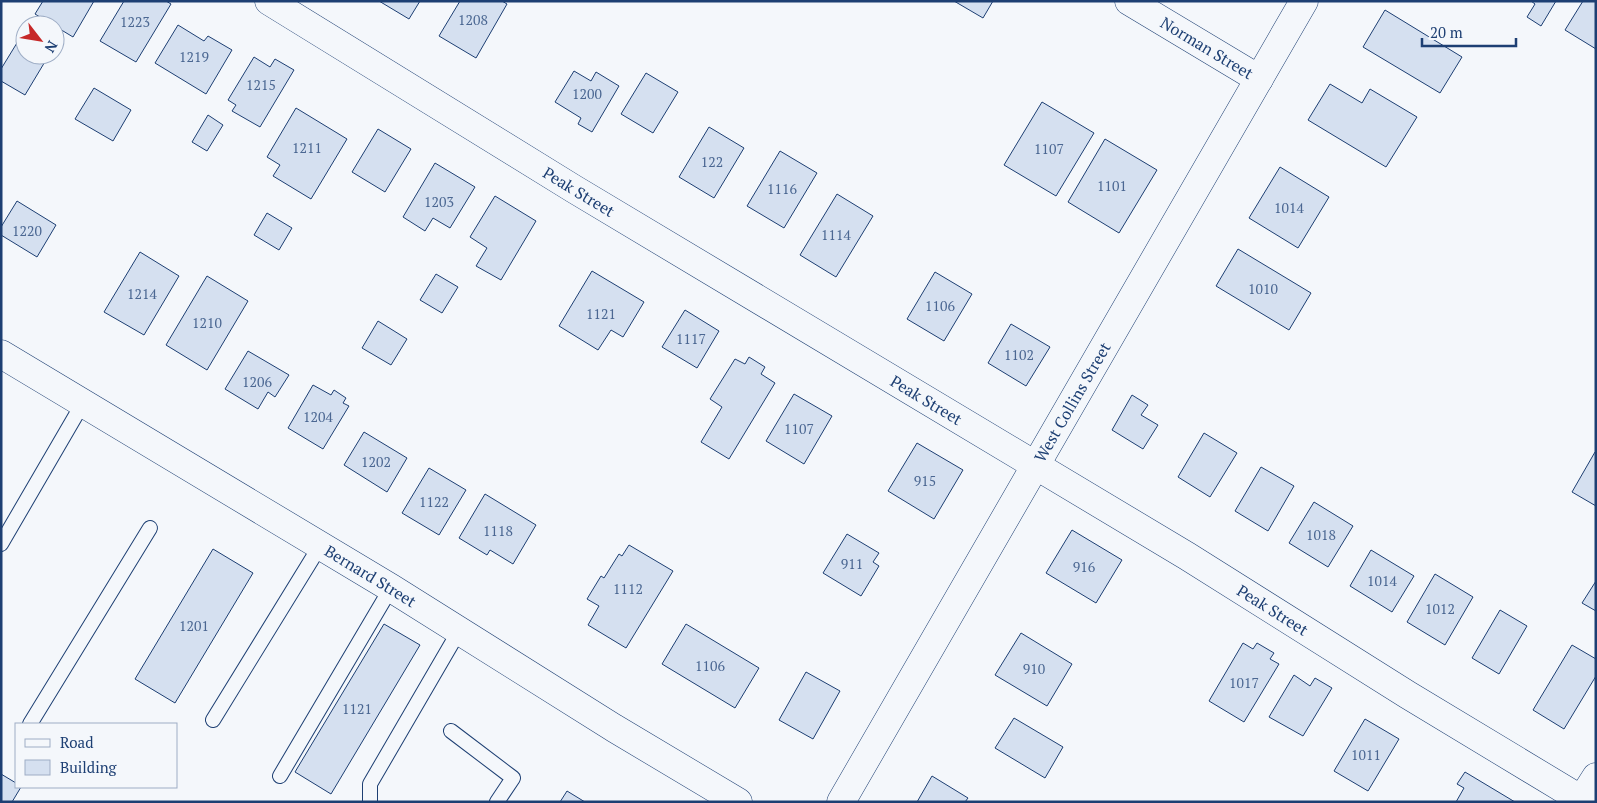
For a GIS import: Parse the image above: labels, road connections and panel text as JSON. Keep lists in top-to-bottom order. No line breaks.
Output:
{"streets":{"street":["Norman Street","Peak Street","West Collins Street","Bernard Street"]},"crossings":[["Norman Street","West Collins Street"],["Peak Street","West Collins Street"]],"house_numbers":["1208","1223","1219","1215","1200","1211","1107","122","1101","1116","1203","1014","1220","1114","1010","1214","1106","1121","1210","1117","1102","1206","1204","1107","1202","915","1122","1118","1018","911","916","1014","1112","1012","1201","1106","910","1017","1121","1011"],"legend":["Road","Building"],"scale_bar":"20 m","north":"bottom right"}
